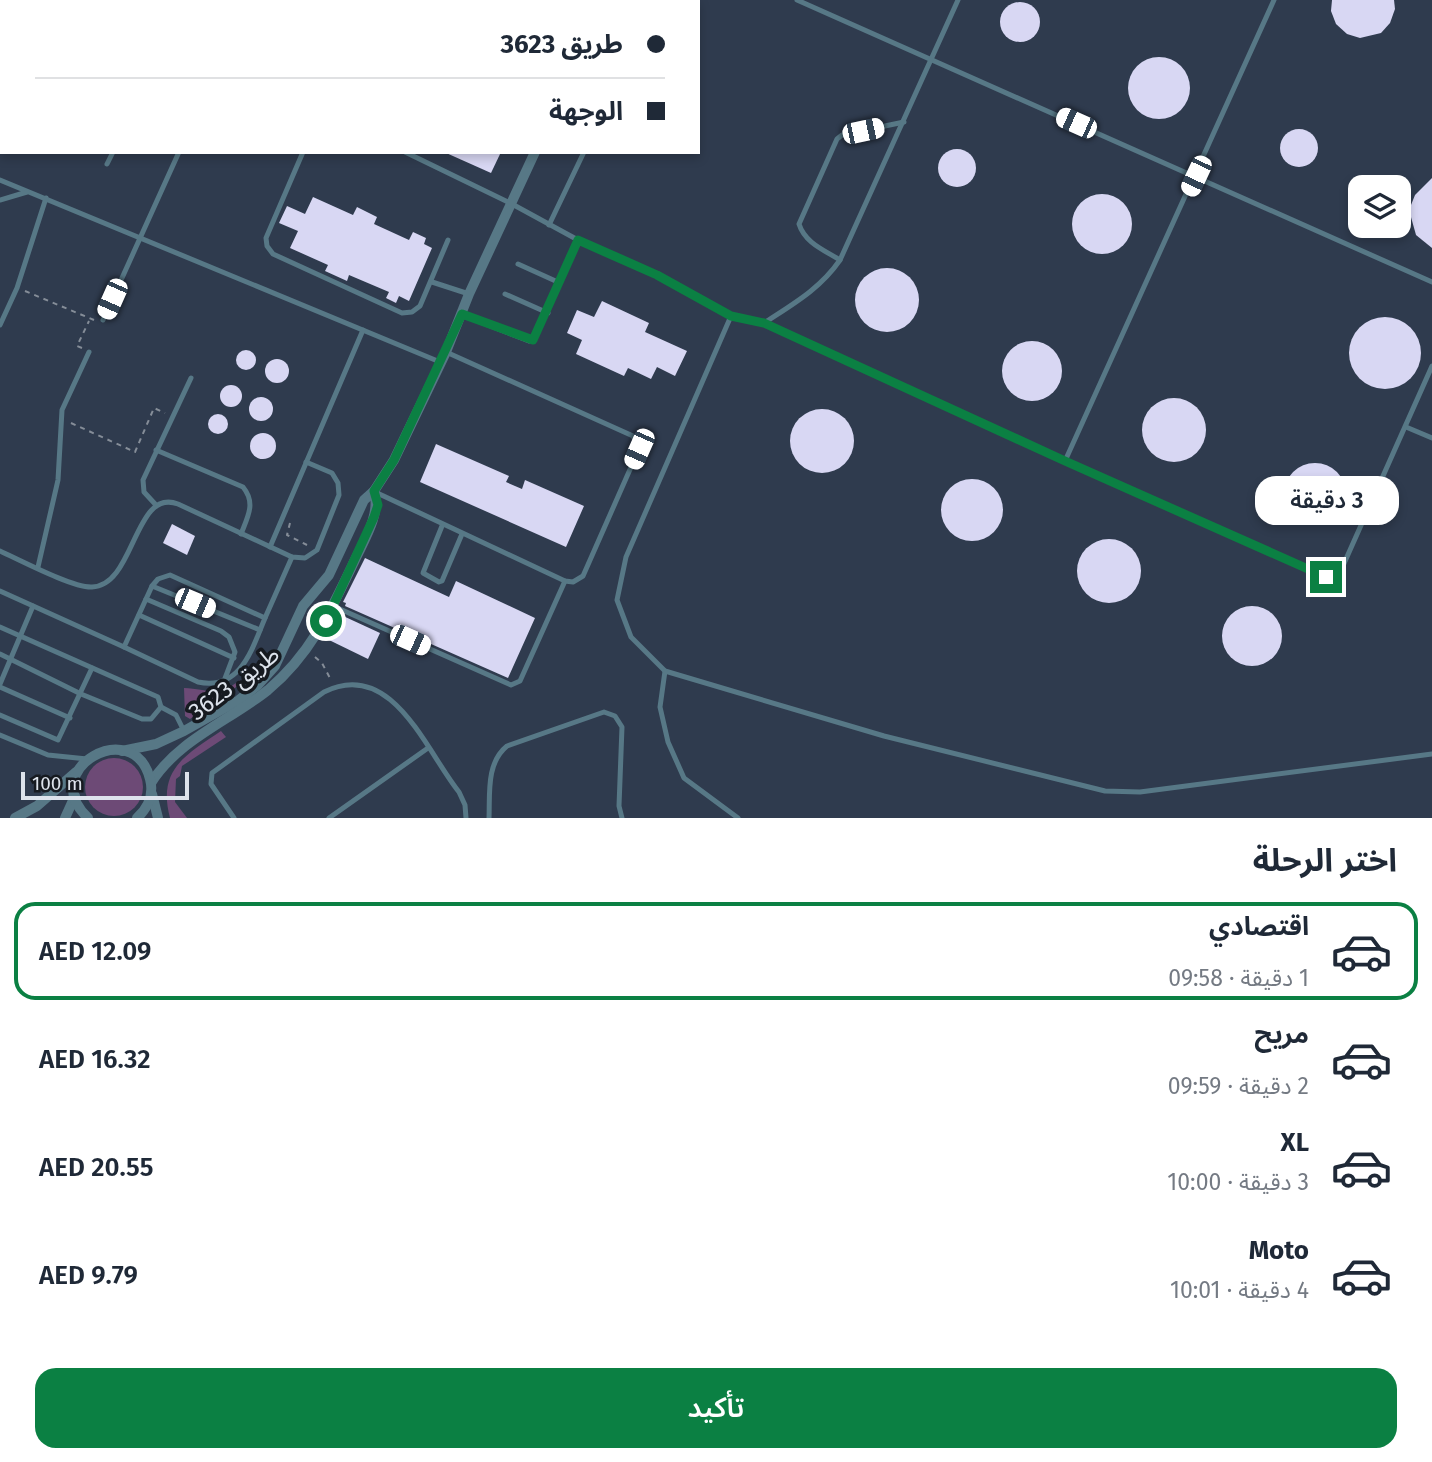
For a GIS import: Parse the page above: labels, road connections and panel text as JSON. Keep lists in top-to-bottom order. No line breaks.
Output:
{"streets":{"street":["طريق 3623"]},"scale_bar":"100 m","page":{"banner":["طريق 3623","الوجهة"],"bubble":"3 دقيقة","scale":"100 m","heading":"اختر الرحلة","list":[{"name":"اقتصادي","note":"1 دقيقة · 09:58","value":"AED 12.09"},{"name":"مريح","note":"2 دقيقة · 09:59","value":"AED 16.32"},{"name":"XL","note":"3 دقيقة · 10:00","value":"AED 20.55"},{"name":"Moto","note":"4 دقيقة · 10:01","value":"AED 9.79"}],"buttons":"تأكيد"}}
